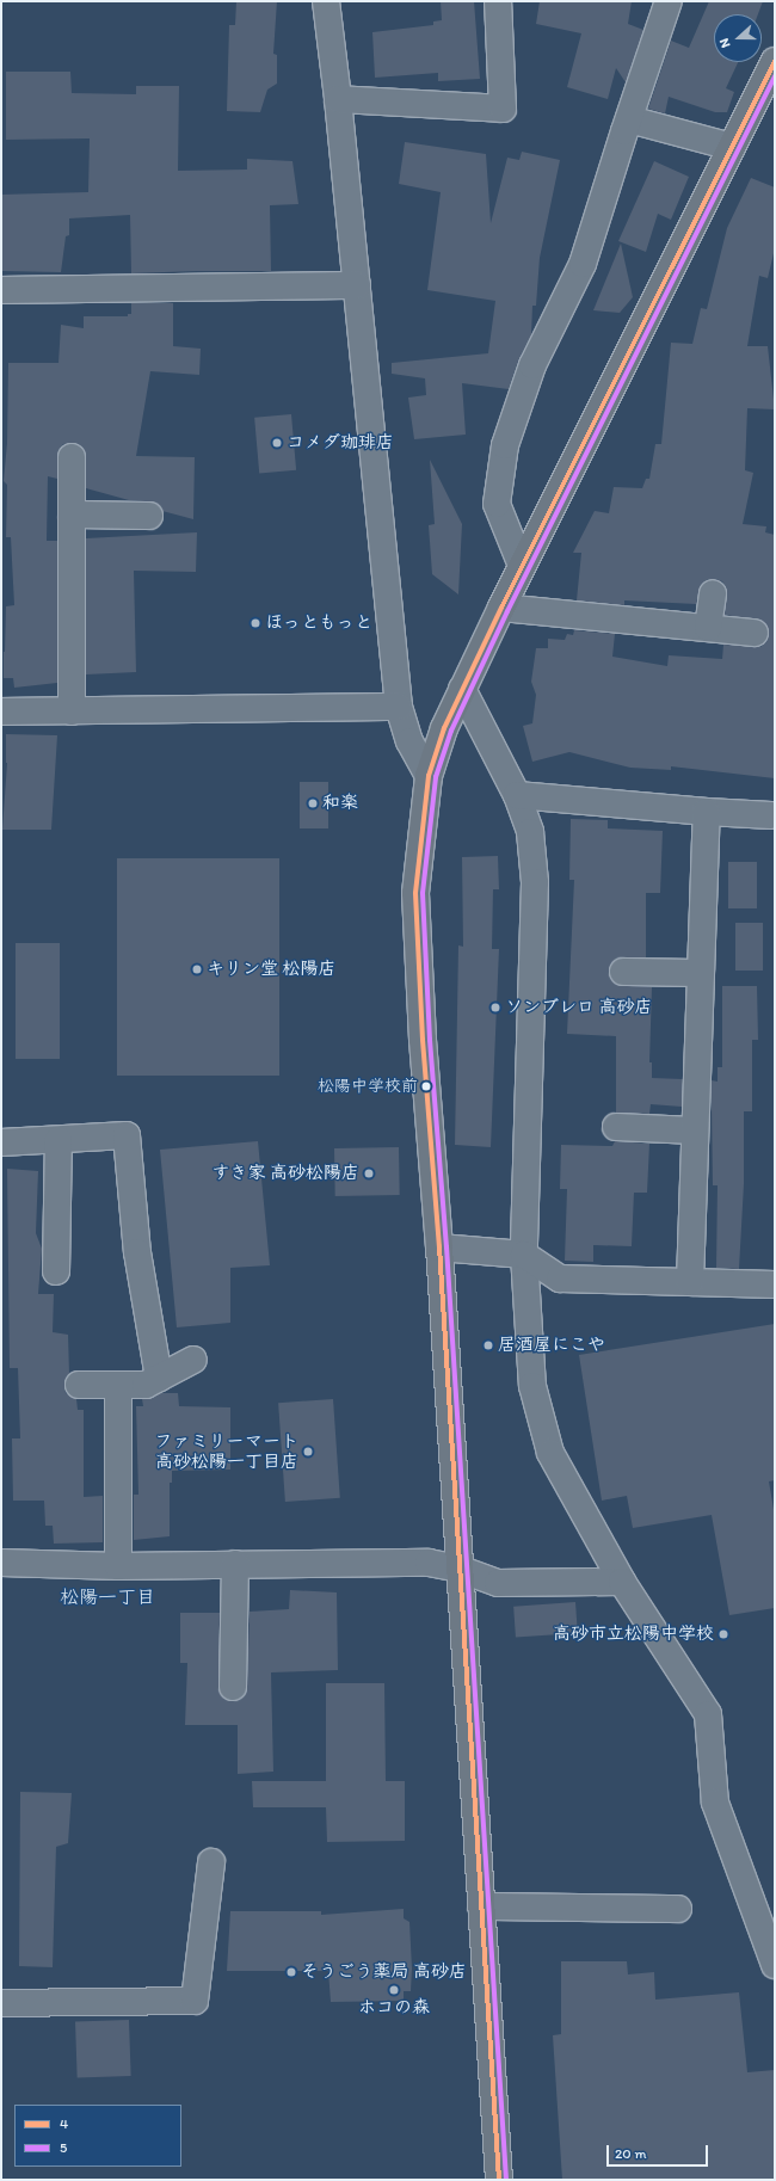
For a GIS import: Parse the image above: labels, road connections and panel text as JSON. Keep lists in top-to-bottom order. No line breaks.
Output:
{"districts":["松陽一丁目"],"places":["コメダ珈琲店","ほっともっと","和楽","キリン堂 松陽店","ソンブレロ 高砂店","松陽中学校前","すき家 高砂松陽店","居酒屋にこや","ファミリーマート 高砂松陽一丁目店","高砂市立松陽中学校","そうごう薬局 高砂店","ホコの森"],"lines":["transit line 4","transit line 5"],"legend":["4","5"],"scale_bar":"20 m","north":"left"}
